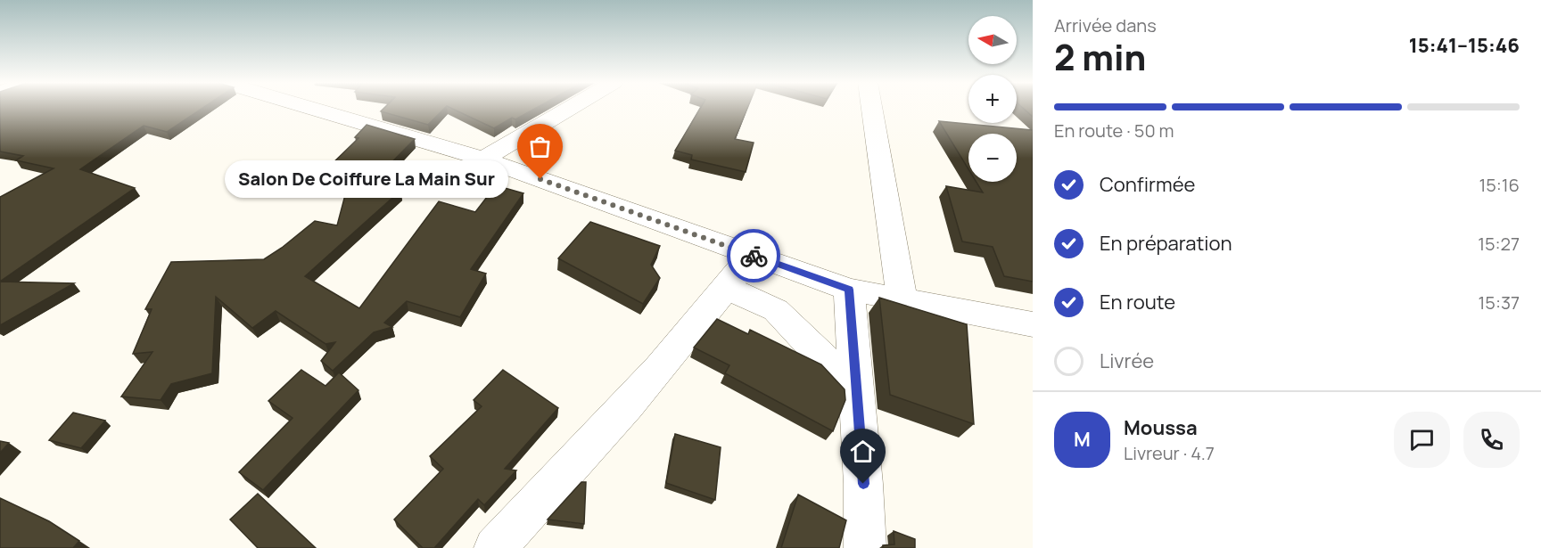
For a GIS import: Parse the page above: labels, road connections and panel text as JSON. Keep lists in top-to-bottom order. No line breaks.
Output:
{"places":["Salon De Coiffure La Main Sur"],"north":"left","page":{"heading":["2 min","Arrivée dans","15:41–15:46"],"panel":["Moussa","Livreur · 4.7"],"map_buttons":["+","−"],"bar":"En route · 50 m","list":[["Confirmée","15:16"],["En préparation","15:27"],["En route","15:37"],"Livrée"],"bubble":"Salon De Coiffure La Main Sur","round":"M"}}
